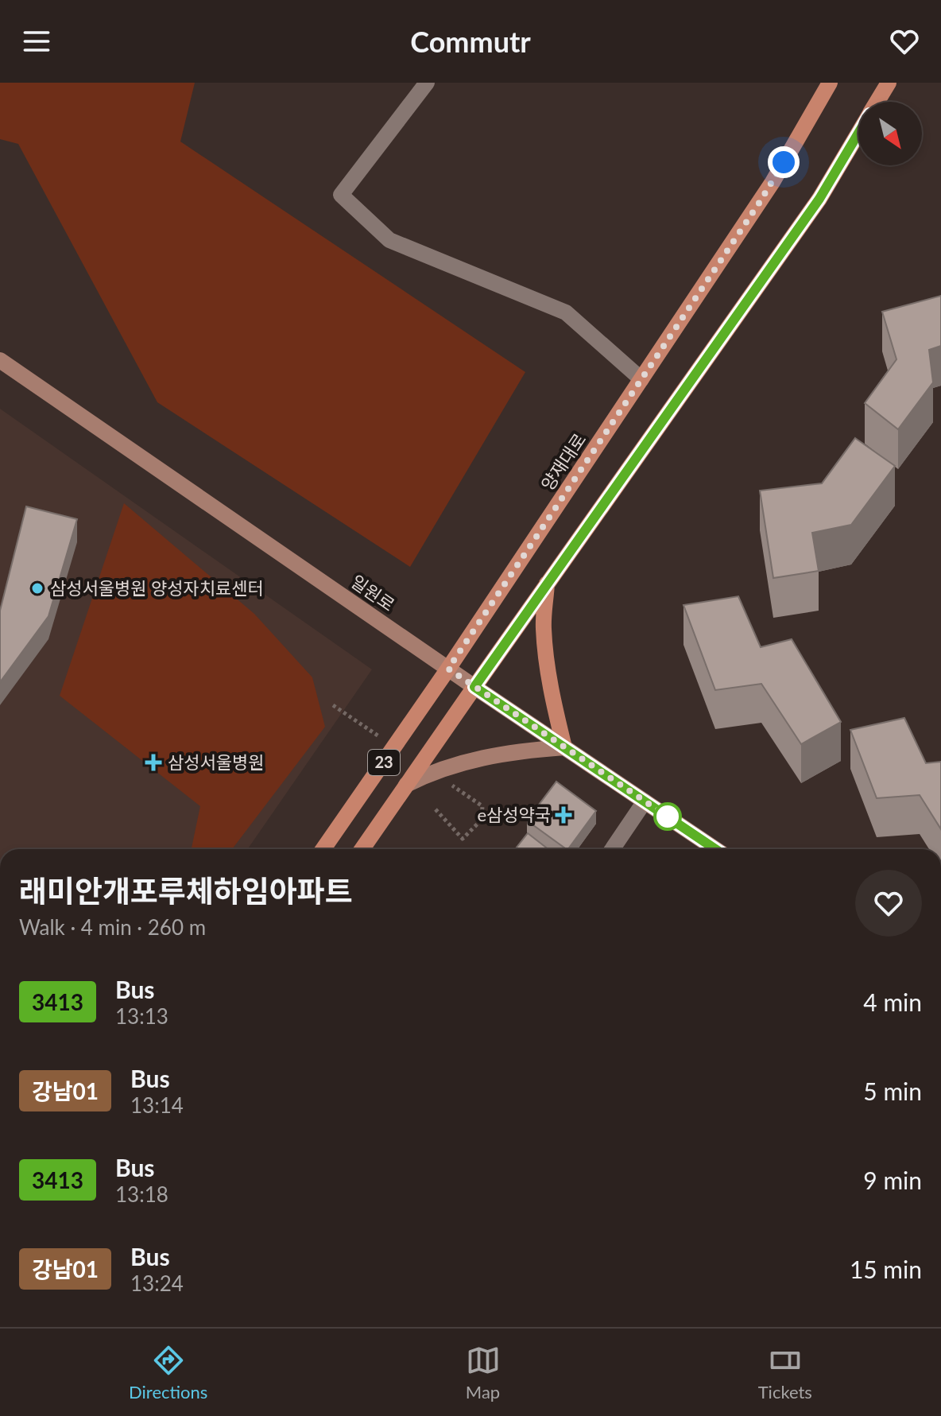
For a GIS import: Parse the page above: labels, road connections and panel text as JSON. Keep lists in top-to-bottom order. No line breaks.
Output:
{"streets":{"main road":["양재대로","23"],"street":["일원로"]},"crossings":[["양재대로","일원로"],["일원로","23"]],"places":{"other":["삼성서울병원 양성자치료센터"],"health":["삼성서울병원","e삼성약국"]},"lines":["bus line 3413"],"north":"bottom right","page":{"header":"Commutr","heading":["래미안개포루체하임아파트","Walk · 4 min · 260 m"],"list":[{"mark":"3413","name":"Bus","note":"13:13","value":"4 min"},{"mark":"강남01","name":"Bus","note":"13:14","value":"5 min"},{"mark":"3413","name":"Bus","note":"13:18","value":"9 min"},{"mark":"강남01","name":"Bus","note":"13:24","value":"15 min"}],"tabs":["Directions","Map","Tickets"]}}
